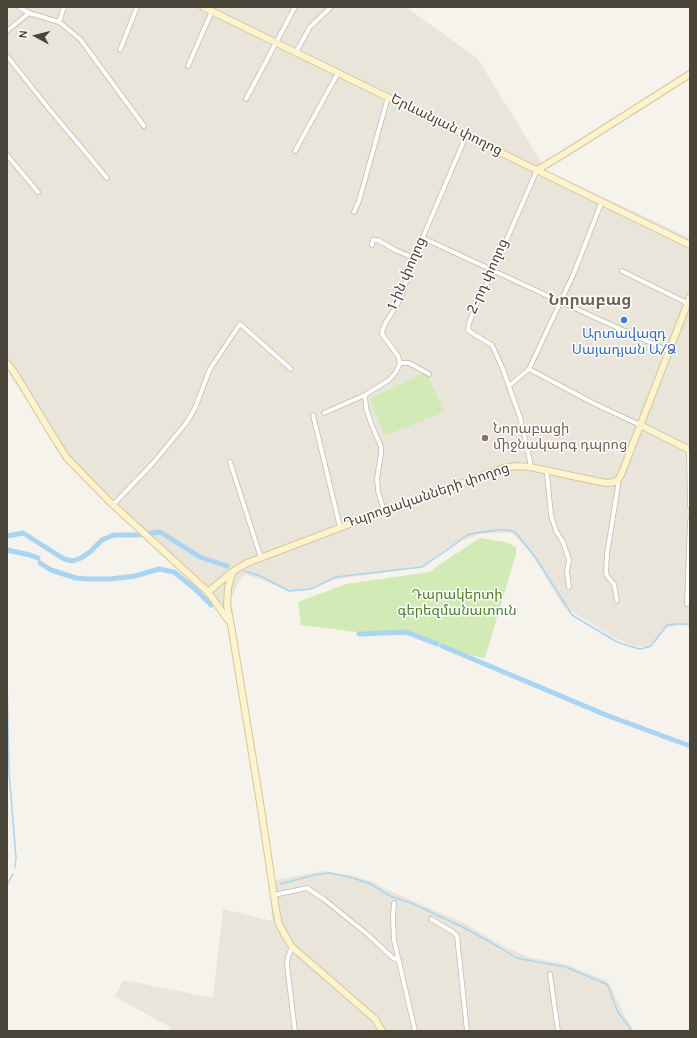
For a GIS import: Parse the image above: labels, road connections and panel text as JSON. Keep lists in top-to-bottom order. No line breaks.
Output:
{"streets":{"main road":["Երևանյան փողոց","Դպրոցականների փողոց"],"street":["1-ին փողոց","2-րդ փողոց"]},"crossings":[["Երևանյան փողոց","1-ին փողոց"],["Երևանյան փողոց","2-րդ փողոց"],["2-րդ փողոց","Դպրոցականների փողոց"]],"districts":["Նորաբաց"],"parks":["Դարակերտի գերեզմանատուն"],"places":["Արտավազդ Սայադյան Ա/Ձ","Նորաբացի միջնակարգ դպրոց"],"north":"left"}
